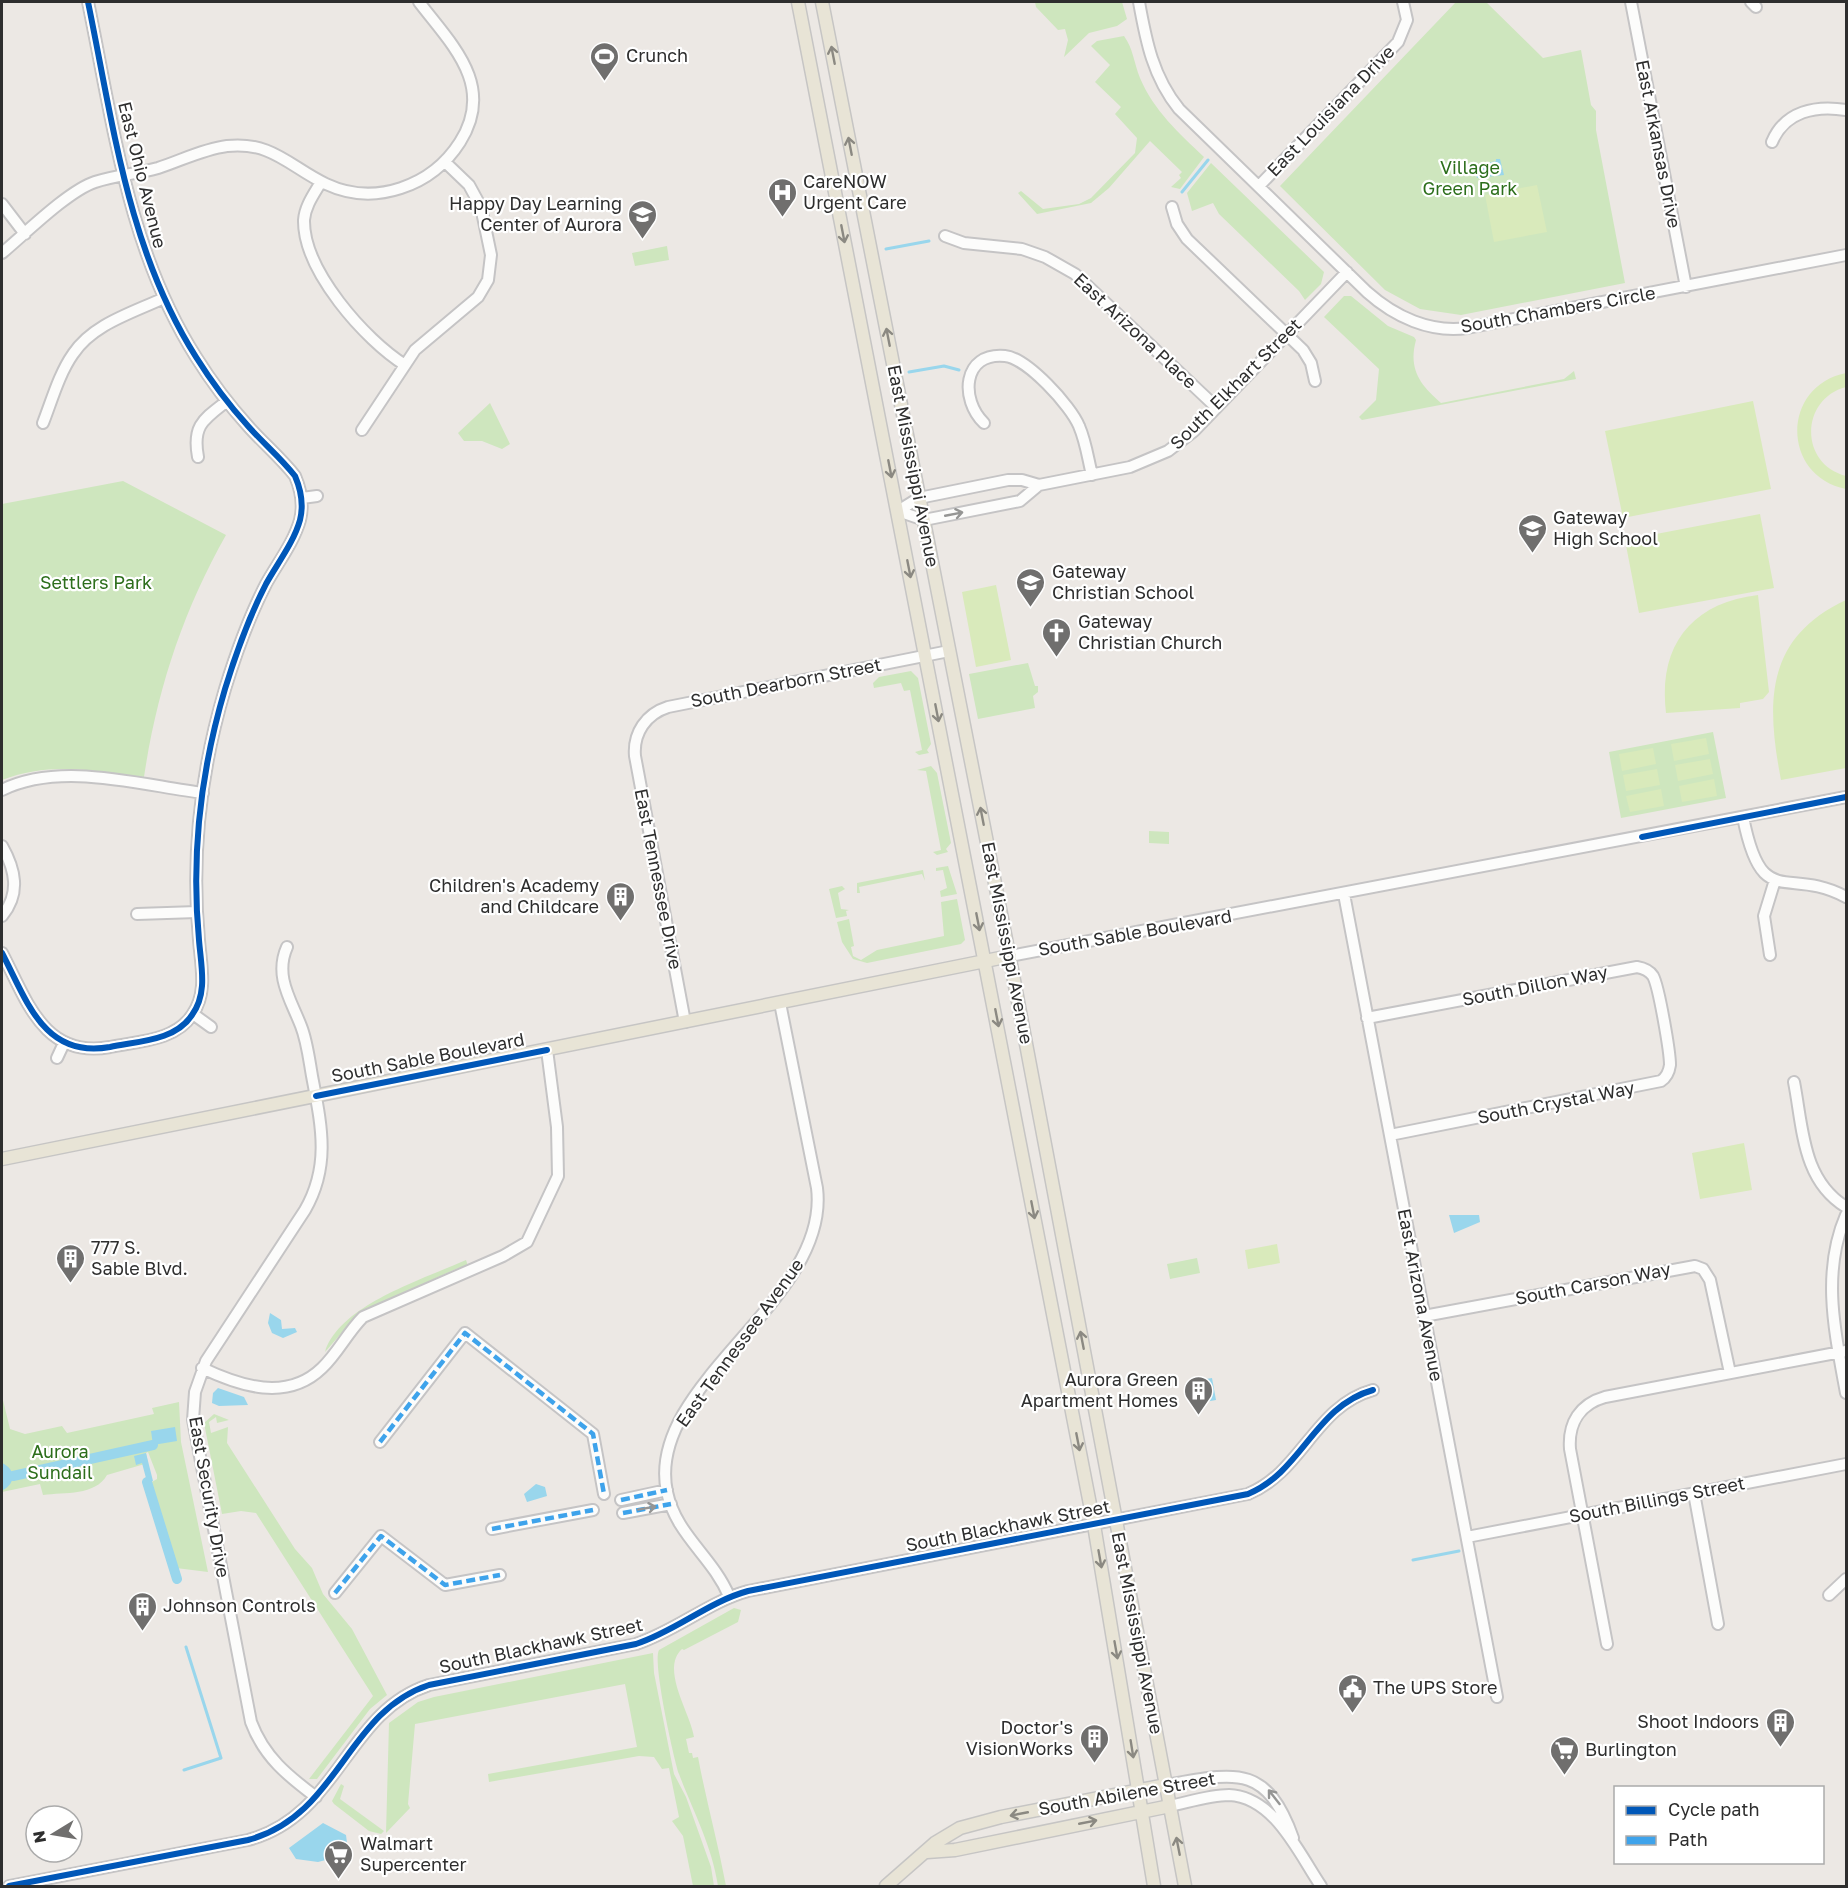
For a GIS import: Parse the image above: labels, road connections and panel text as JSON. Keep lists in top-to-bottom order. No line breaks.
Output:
{"streets":{"main road":["East Mississippi Avenue","South Sable Boulevard","South Abilene Street"],"street":["East Louisiana Drive","East Arkansas Drive","East Ohio Avenue","South Chambers Circle","East Arizona Place","South Elkhart Street","South Dearborn Street","East Tennessee Drive","South Dillon Way","South Crystal Way","South Carson Way","East Arizona Avenue","East Tennessee Avenue","East Security Drive","South Billings Street","South Blackhawk Street"]},"crossings":[["East Louisiana Drive","South Chambers Circle"],["East Arkansas Drive","South Chambers Circle"],["South Chambers Circle","South Elkhart Street"],["East Arizona Place","South Elkhart Street"],["South Elkhart Street","East Mississippi Avenue"],["East Mississippi Avenue","South Dearborn Street"],["East Mississippi Avenue","South Sable Boulevard"],["East Mississippi Avenue","South Blackhawk Street"],["East Mississippi Avenue","South Abilene Street"],["South Dearborn Street","East Tennessee Drive"],["East Tennessee Drive","South Sable Boulevard"],["South Sable Boulevard","East Arizona Avenue"],["South Sable Boulevard","East Tennessee Avenue"],["South Sable Boulevard","East Security Drive"],["South Dillon Way","South Crystal Way"],["South Dillon Way","East Arizona Avenue"],["South Crystal Way","East Arizona Avenue"],["South Carson Way","East Arizona Avenue"],["East Arizona Avenue","South Billings Street"],["East Tennessee Avenue","South Blackhawk Street"],["East Security Drive","South Blackhawk Street"]],"parks":["Village Green Park","Settlers Park","Aurora Sundail"],"places":{"sports":["Crunch"],"hospital":["CareNOW Urgent Care"],"school or university":["Happy Day Learning Center of Aurora","Gateway High School","Gateway Christian School"],"church":["Gateway Christian Church"],"building":["Children's Academy and Childcare","777 S. Sable Blvd.","Aurora Green Apartment Homes","Johnson Controls","Shoot Indoors","Doctor's VisionWorks"],"public building":["The UPS Store"],"supermarket":["Burlington","Walmart Supercenter"]},"legend":["Cycle path","Path"],"north":"left"}
